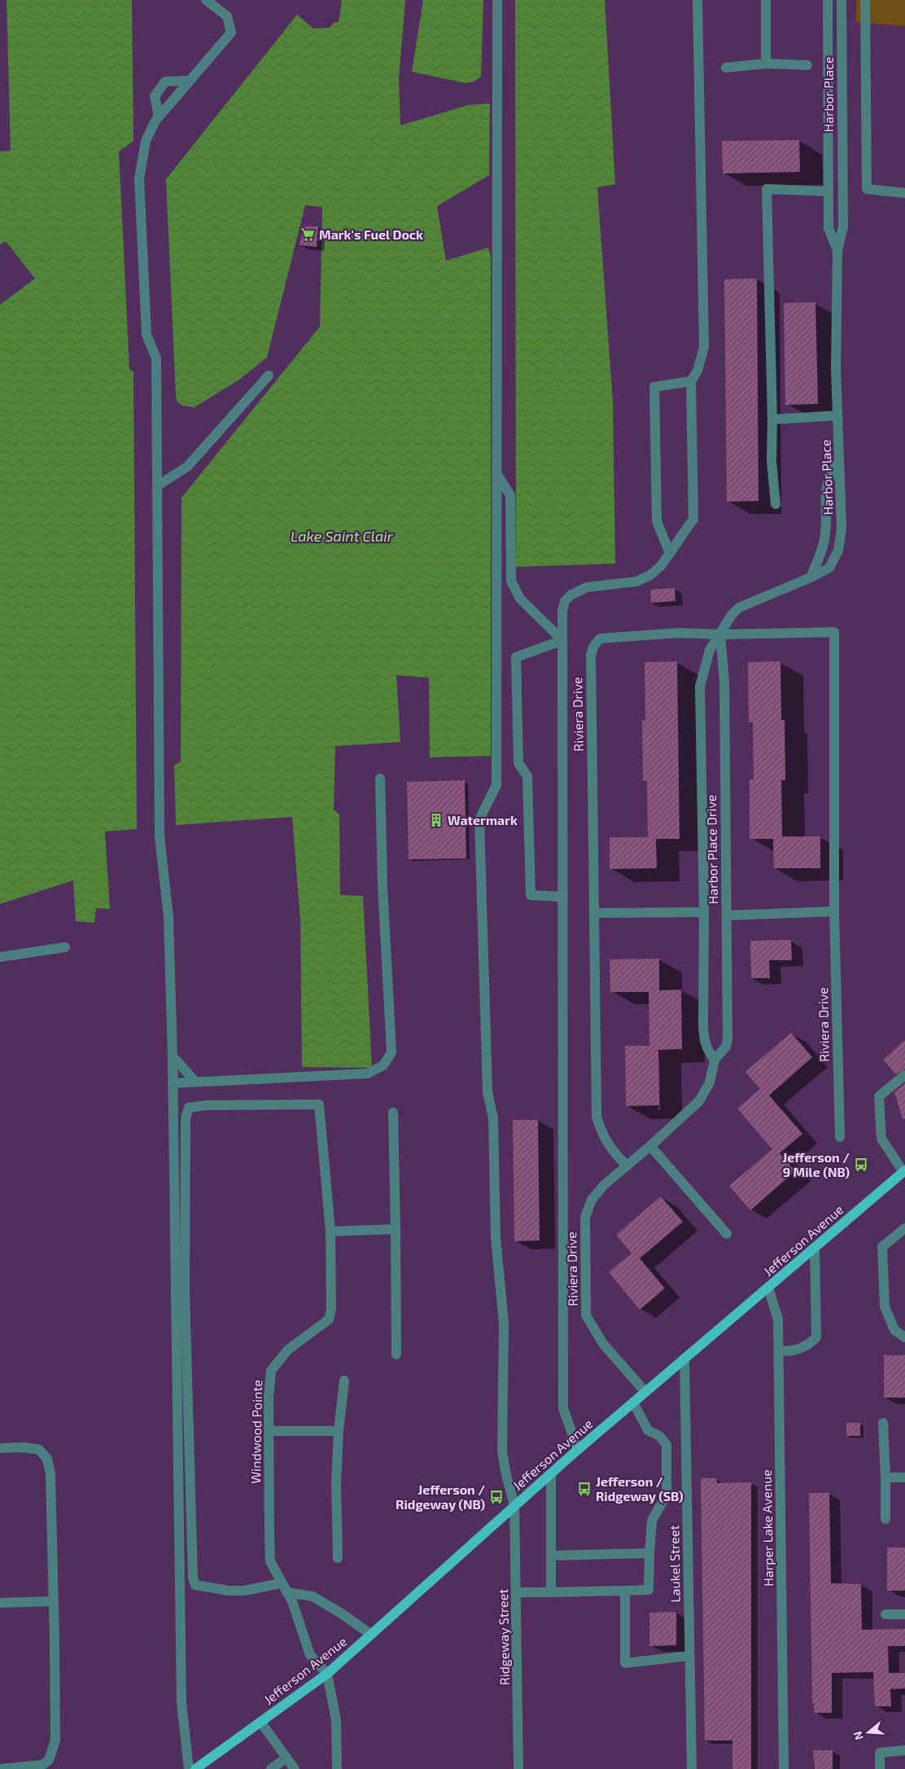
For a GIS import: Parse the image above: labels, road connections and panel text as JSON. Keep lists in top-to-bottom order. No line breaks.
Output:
{"streets":{"main road":["Jefferson Avenue"],"street":["Harbor Place","Riviera Drive","Harbor Place Drive","Windwood Pointe","Harper Lake Avenue","Laukel Street","Ridgeway Street"]},"crossings":[["Harbor Place","Riviera Drive"],["Harbor Place","Harbor Place Drive"],["Riviera Drive","Harbor Place Drive"],["Riviera Drive","Jefferson Avenue"],["Jefferson Avenue","Windwood Pointe"],["Jefferson Avenue","Harper Lake Avenue"],["Jefferson Avenue","Laukel Street"],["Jefferson Avenue","Ridgeway Street"]],"water":["Lake Saint Clair"],"places":{"supermarket":["Mark's Fuel Dock"],"building":["Watermark"],"bus stop":["Jefferson / 9 Mile (NB)","Jefferson / Ridgeway (SB)","Jefferson / Ridgeway (NB)"]},"north":"left"}
